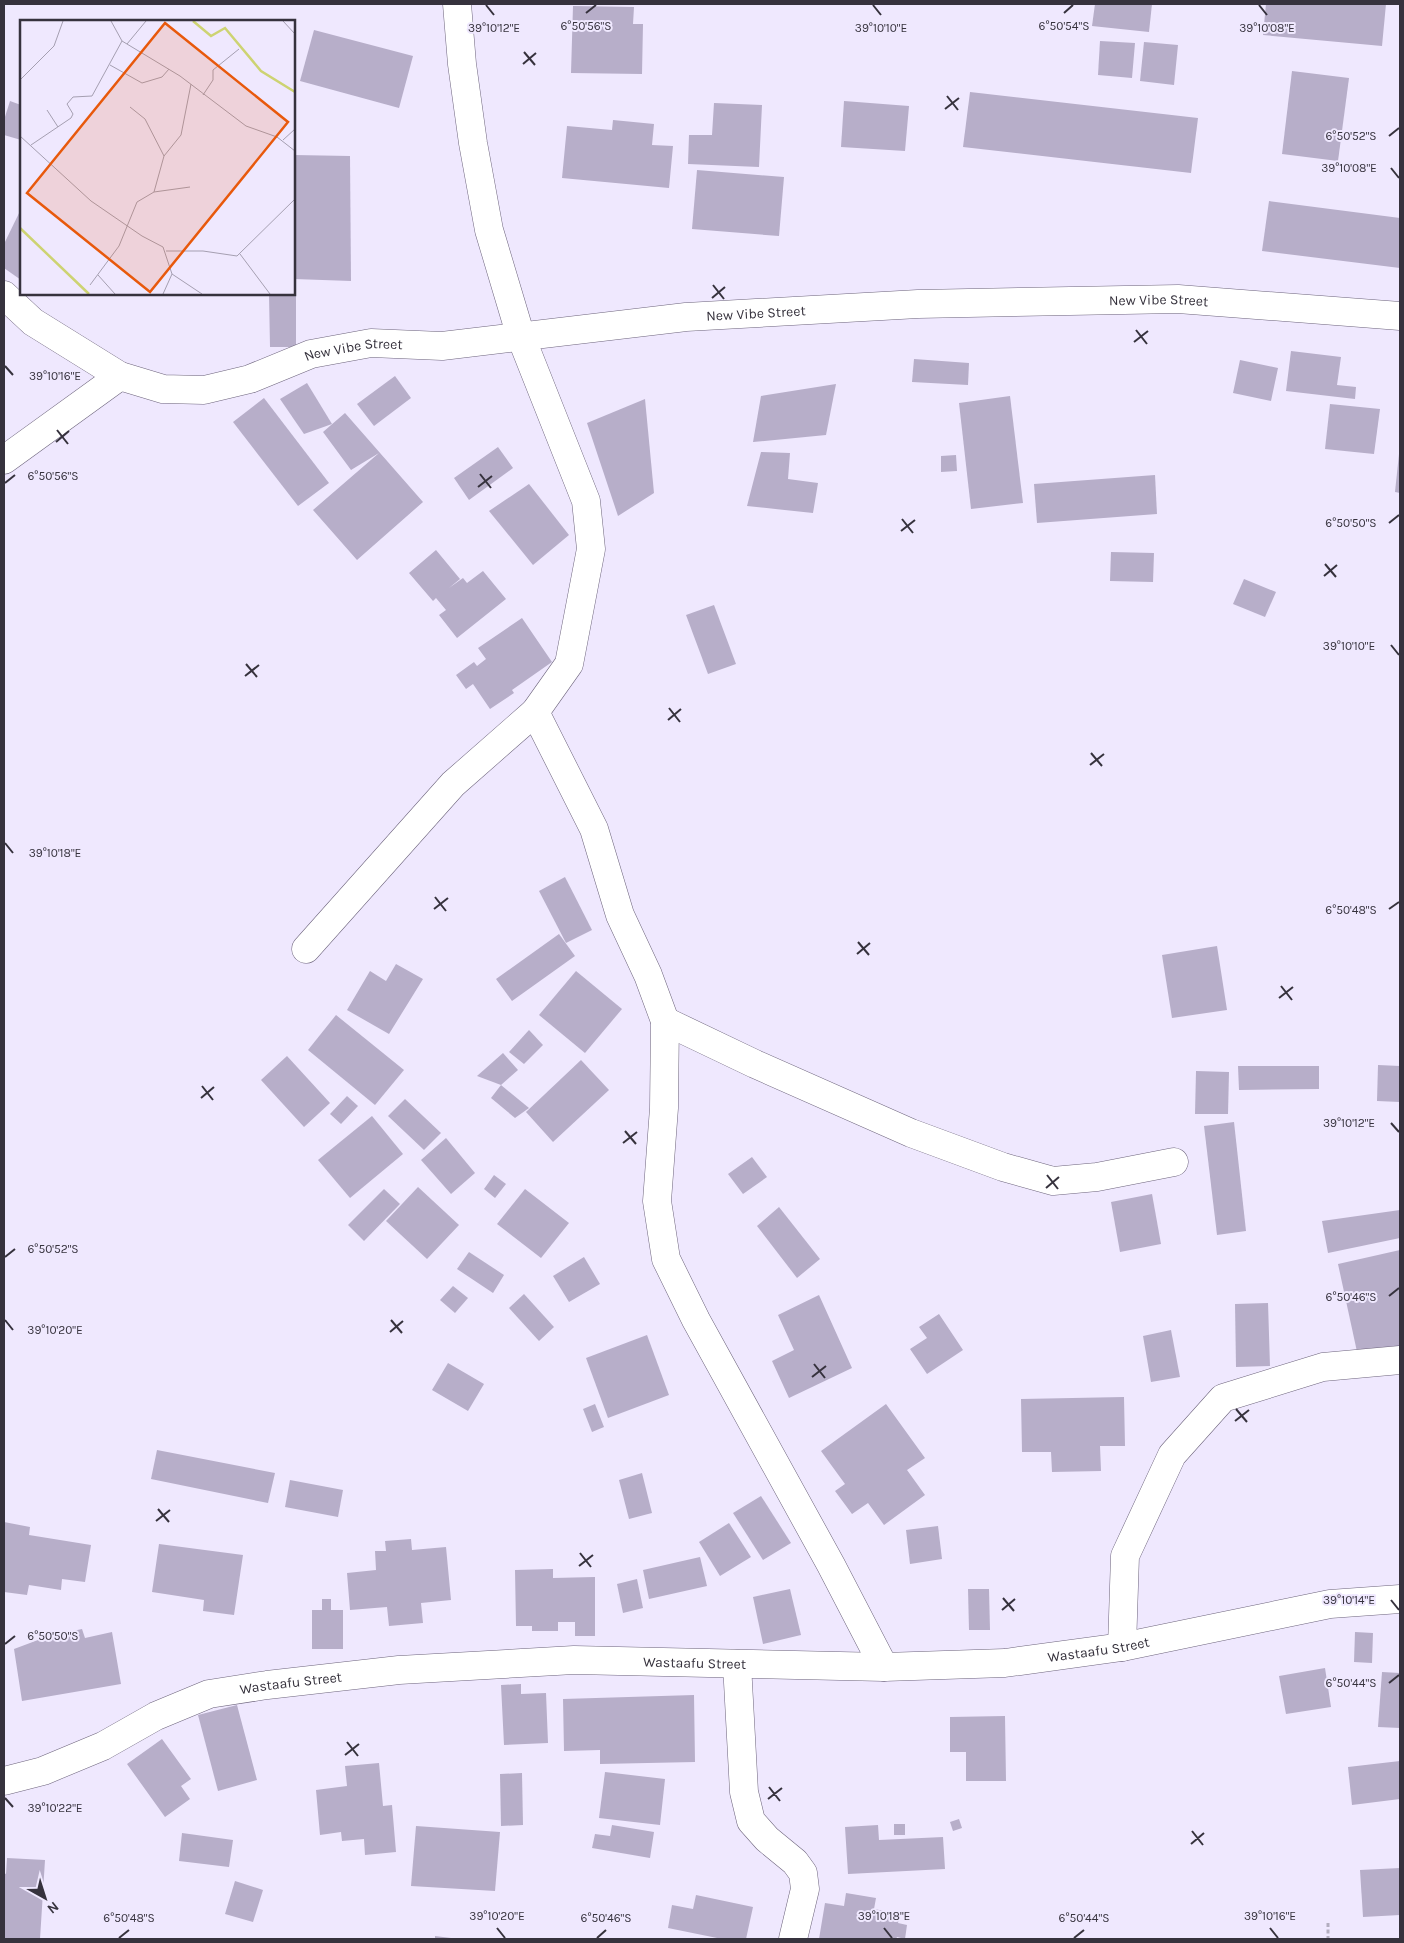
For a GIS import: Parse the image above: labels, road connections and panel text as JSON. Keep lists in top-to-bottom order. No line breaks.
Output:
{"streets":{"street":["New Vibe Street","Wastaafu Street"]},"north":"bottom right","coordinates":["6°50'56\"S","6°50'54\"S","39°10'10\"E","39°10'12\"E","39°10'08\"E","6°50'52\"S","39°10'16\"E","6°50'50\"S","39°10'18\"E","6°50'48\"S","6°50'46\"S","39°10'20\"E","39°10'14\"E","6°50'44\"S","39°10'22\"E"]}
